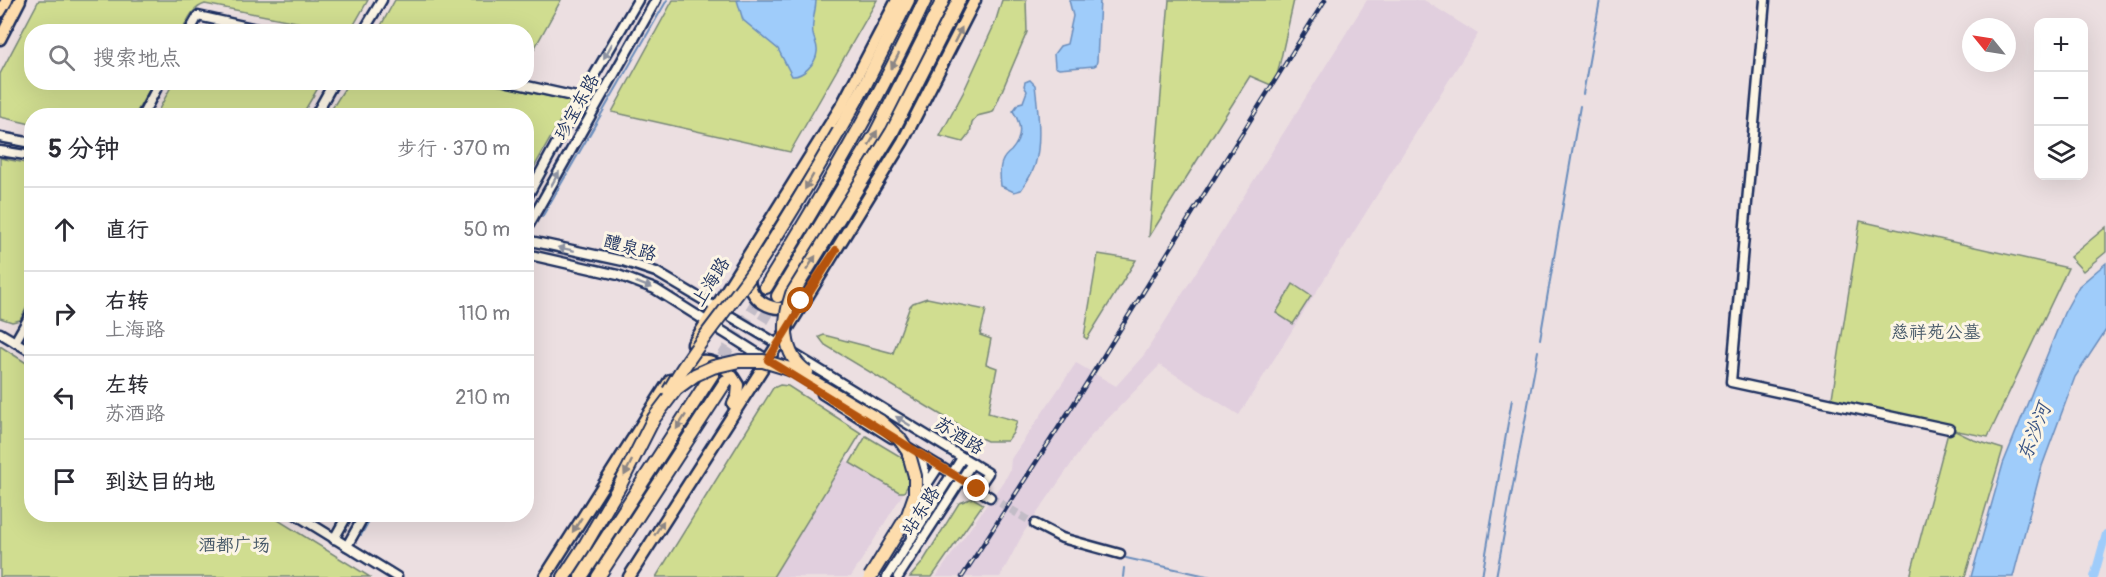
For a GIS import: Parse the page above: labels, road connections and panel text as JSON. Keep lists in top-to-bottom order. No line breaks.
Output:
{"streets":{"main road":["上海路"],"street":["珍宝东路","醴泉路","苏酒路","站东路"]},"crossings":[["醴泉路","上海路"],["醴泉路","苏酒路"],["上海路","苏酒路"],["苏酒路","站东路"]],"water":["东沙河"],"parks":["慈祥苑公墓","酒都广场"],"north":"top left","page":{"map_buttons":["+","−"],"search":"搜索地点","heading":["5 分钟","步行 · 370 m"],"list":[["直行","50 m"],["右转","上海路","110 m"],["左转","苏酒路","210 m"],"到达目的地"]}}
